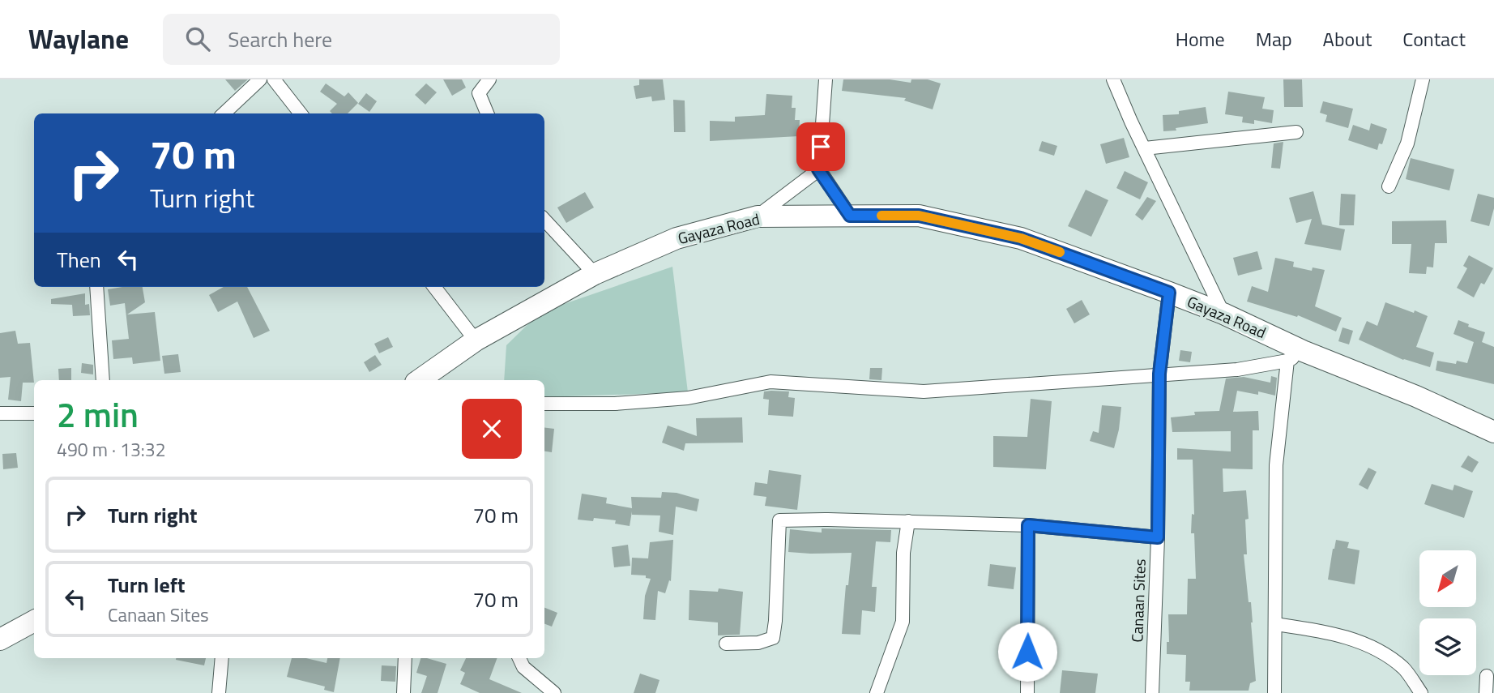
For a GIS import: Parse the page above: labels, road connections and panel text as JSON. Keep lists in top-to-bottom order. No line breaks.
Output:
{"streets":{"main road":["Gayaza Road"],"street":["Canaan Sites"]},"crossings":[["Gayaza Road","Canaan Sites"]],"north":"bottom left","page":{"header":"Waylane","search":"Search here","nav":["Home","Map","About","Contact"],"turn":["70 m","Turn right"],"then":"Then","heading":["2 min","490 m · 13:32"],"list":[{"name":"Turn right","value":"70 m"},{"name":"Turn left","note":"Canaan Sites","value":"70 m"}]}}
